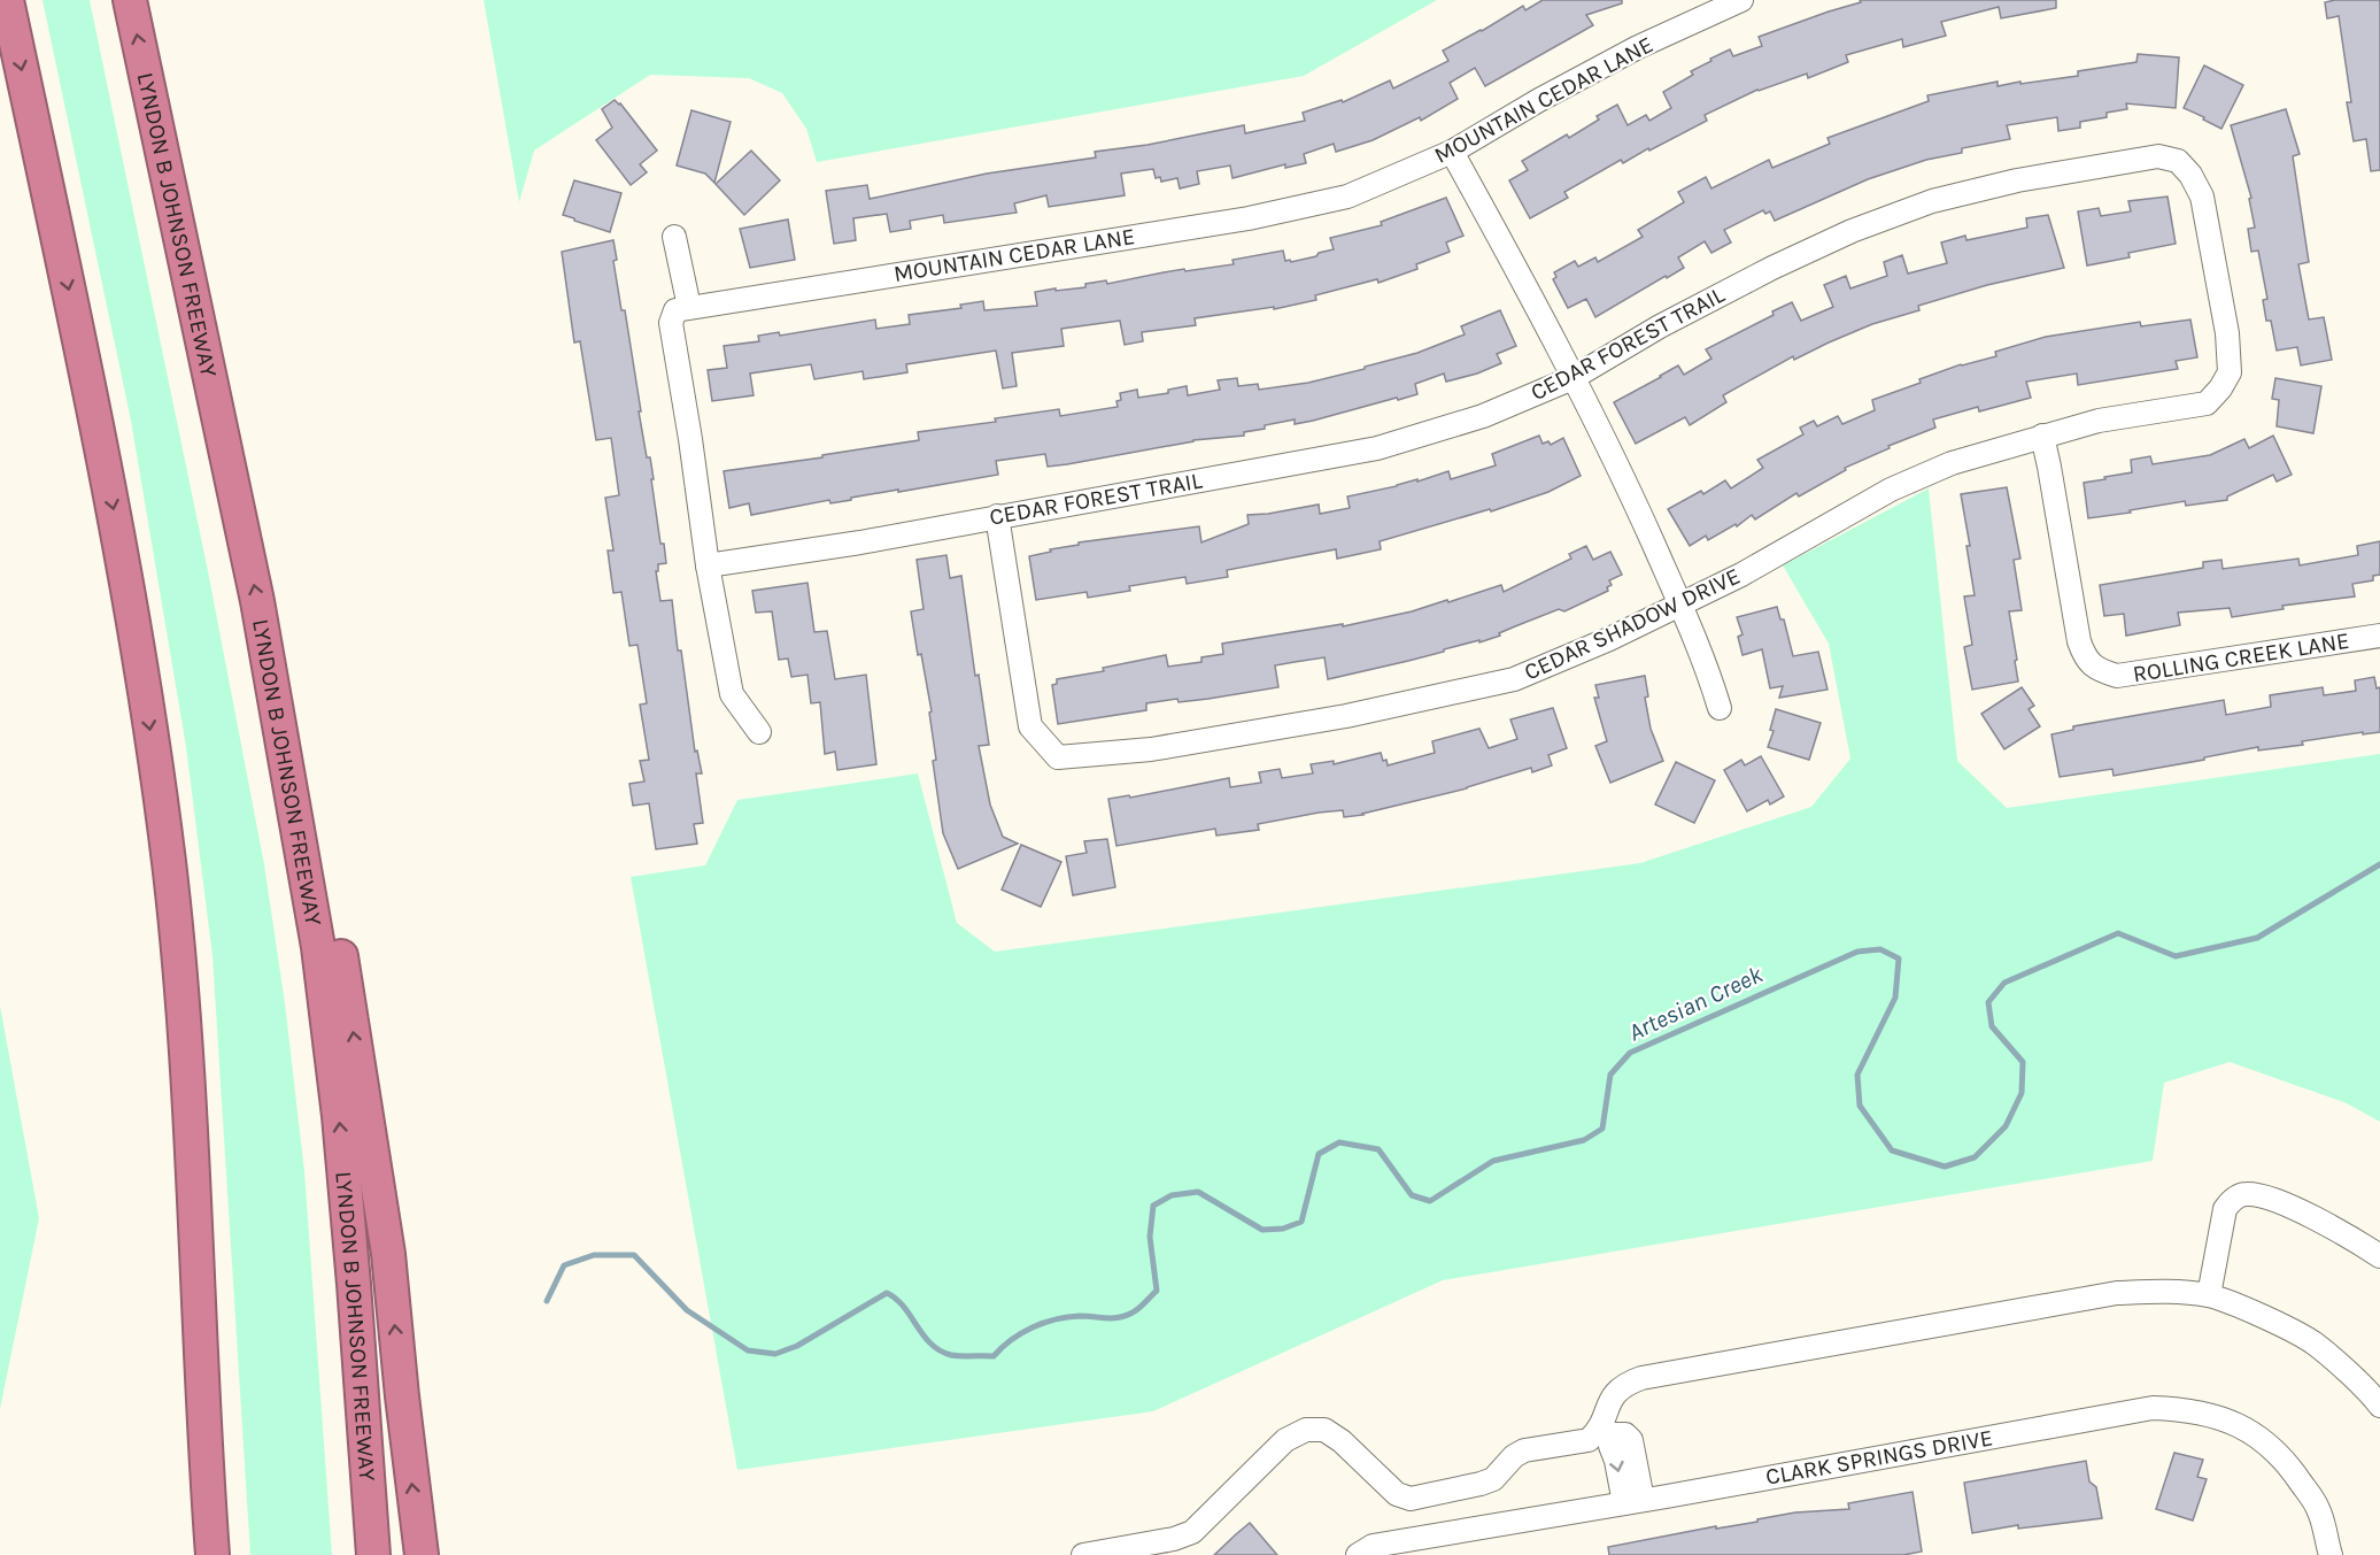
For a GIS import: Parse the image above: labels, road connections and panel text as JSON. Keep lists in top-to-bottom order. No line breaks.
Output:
{"streets":{"highway":["LYNDON B JOHNSON FREEWAY"],"street":["MOUNTAIN CEDAR LANE","CEDAR FOREST TRAIL","CEDAR SHADOW DRIVE","ROLLING CREEK LANE","CLARK SPRINGS DRIVE"]},"crossings":[["CEDAR FOREST TRAIL","CEDAR SHADOW DRIVE"],["CEDAR SHADOW DRIVE","ROLLING CREEK LANE"]],"water":["Artesian Creek"]}
